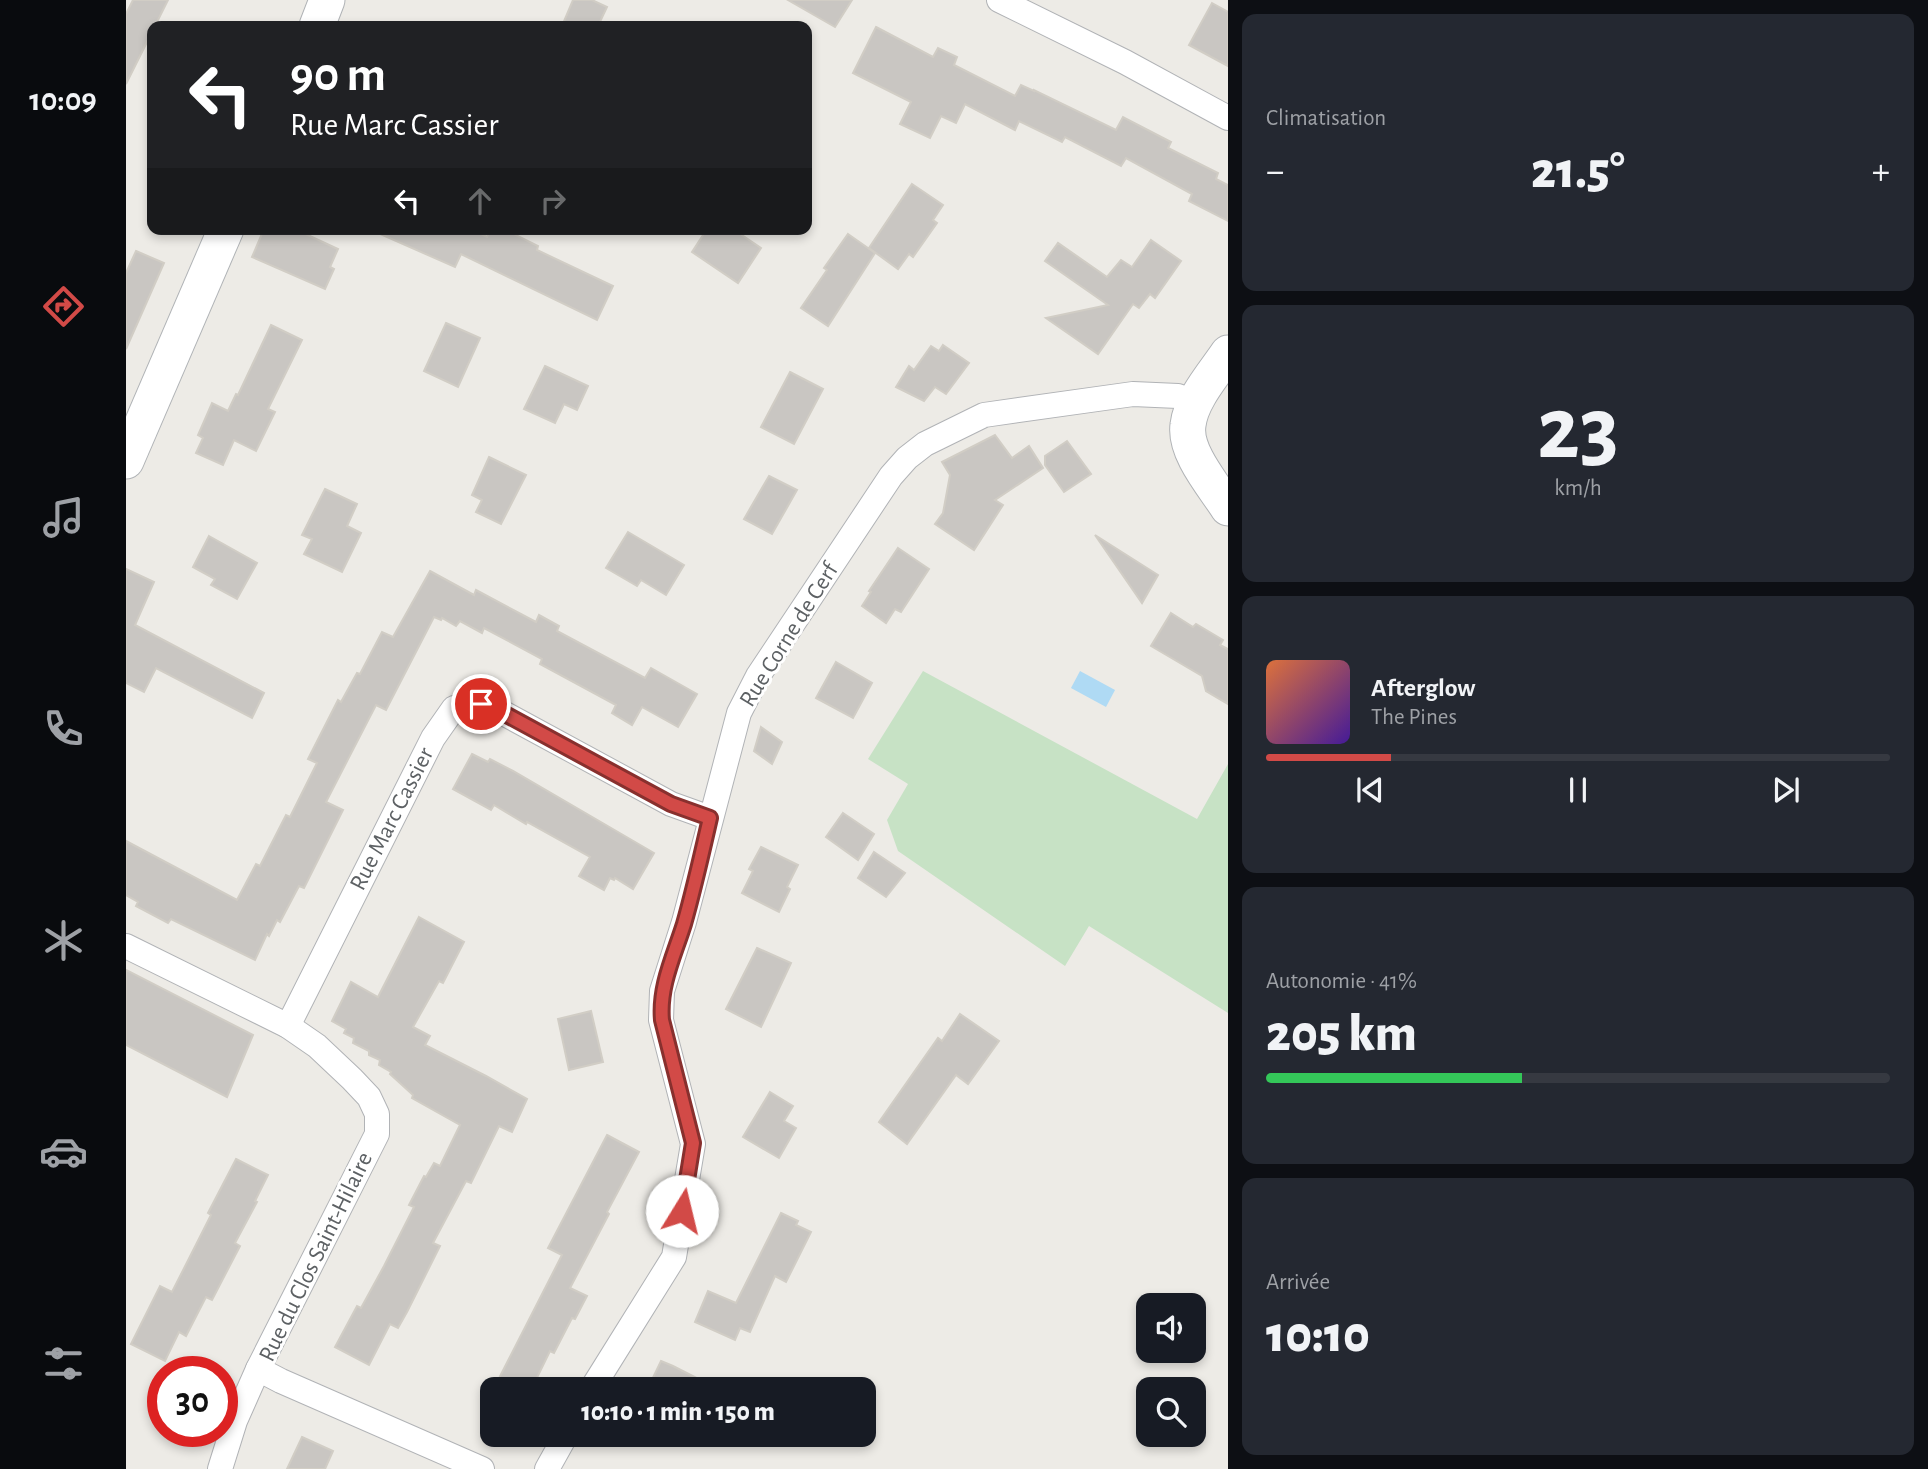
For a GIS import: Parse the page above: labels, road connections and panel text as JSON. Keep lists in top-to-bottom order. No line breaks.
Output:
{"streets":{"street":["Rue Corne de Cerf","Rue Marc Cassier","Rue du Clos Saint-Hilaire"]},"crossings":[["Rue Corne de Cerf","Rue Marc Cassier"],["Rue Marc Cassier","Rue du Clos Saint-Hilaire"]],"page":{"tabs":"10:09","tile":["Climatisation",["23","km/h"],["Autonomie · 41%","205 km"],["Arrivée","10:10"]],"turn":["90 m","Rue Marc Cassier"],"heat":["−","21.5°","+"],"song":["Afterglow","The Pines"],"limit":"30","trip":"10:10 · 1 min · 150 m"}}
